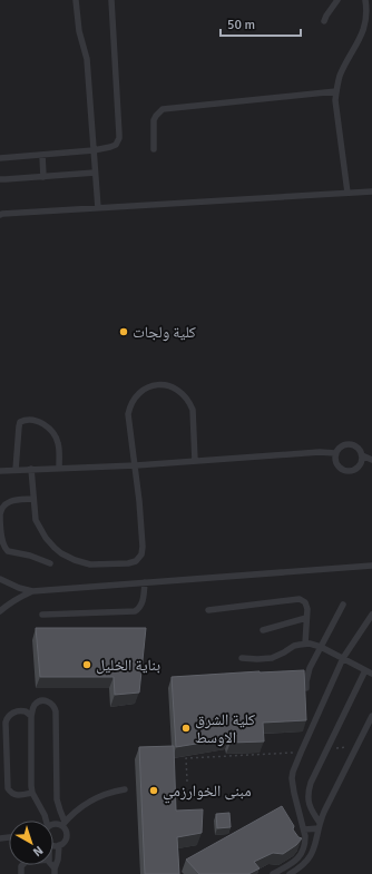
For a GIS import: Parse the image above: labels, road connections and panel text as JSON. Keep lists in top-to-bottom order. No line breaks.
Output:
{"places":["كلية ولجات","بناية الخليل","كلية الشرق الاوسط","مبنى الخوارزمي"],"scale_bar":"50 m","north":"bottom right"}
